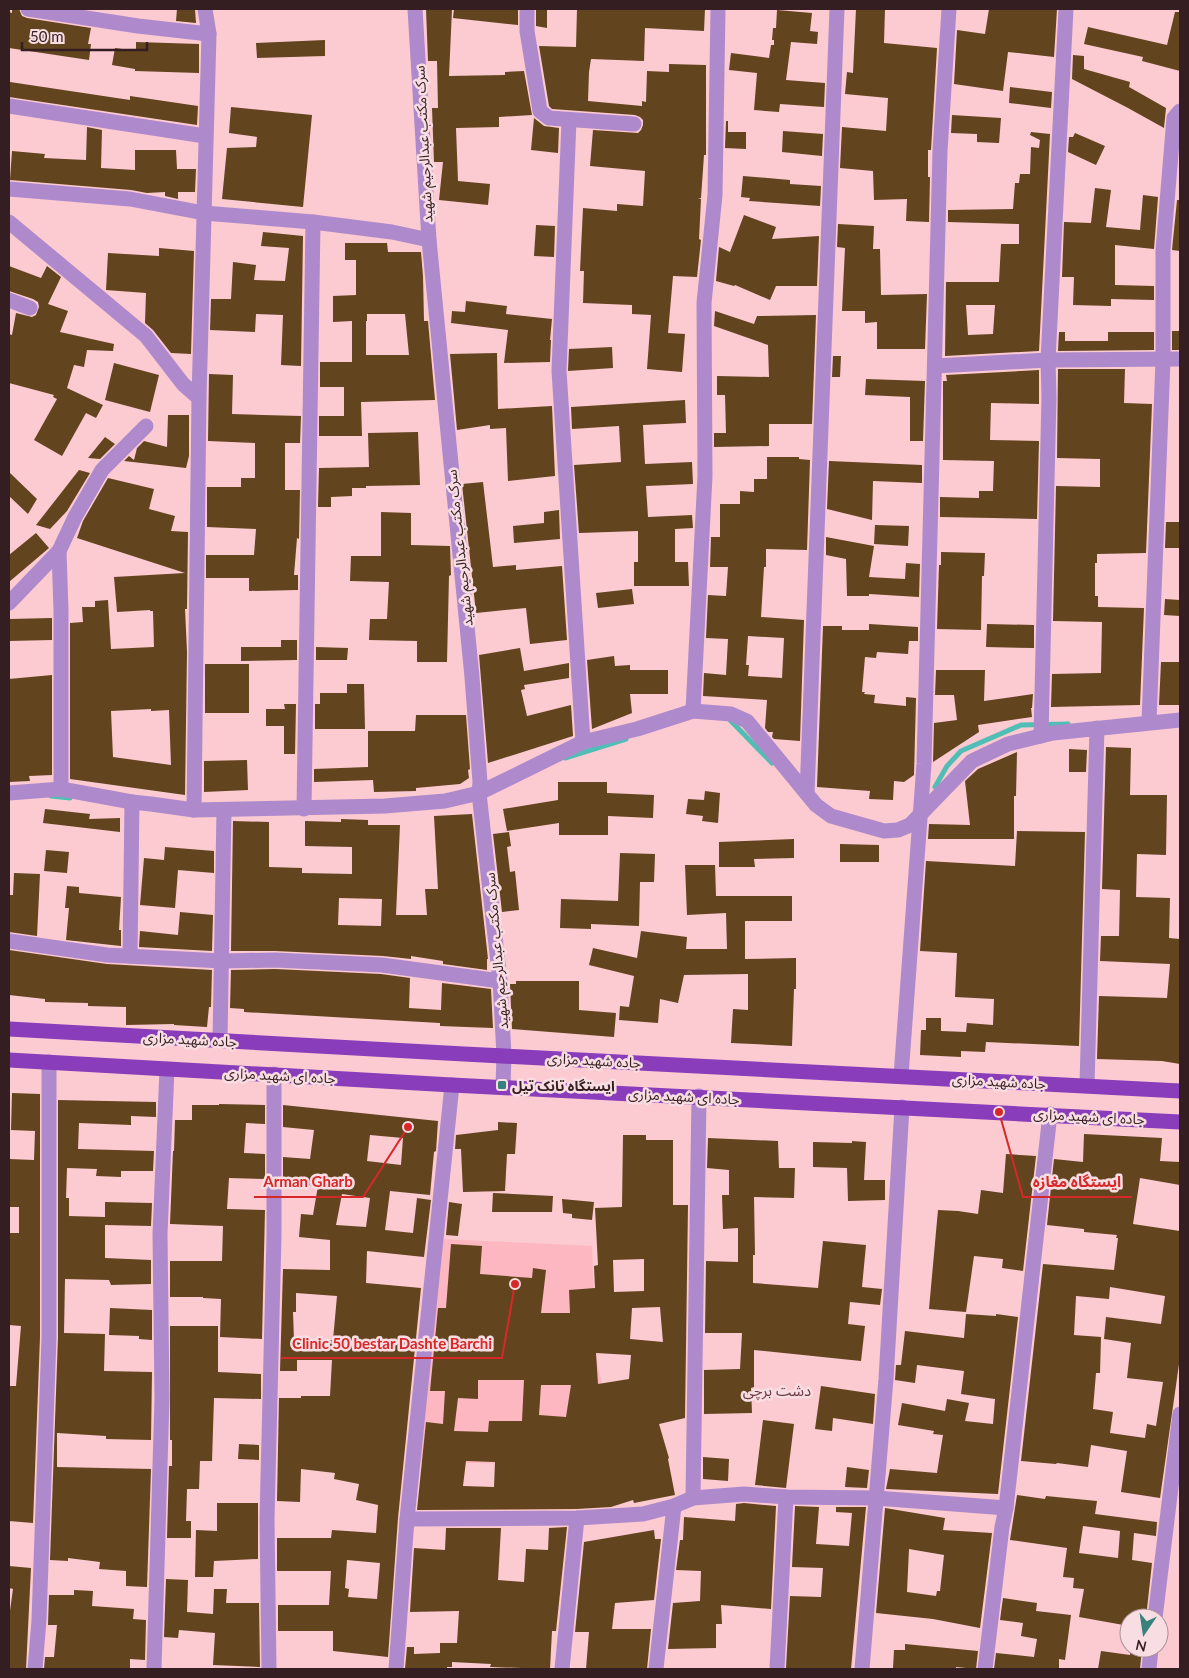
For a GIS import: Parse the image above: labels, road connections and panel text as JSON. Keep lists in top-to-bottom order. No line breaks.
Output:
{"streets":{"main road":["جاده شهید مزاری","جاده ای شهید مزاری"],"street":["سرک مکتب عبدالرحیم شهید"]},"crossings":[["سرک مکتب عبدالرحیم شهید","جاده شهید مزاری"],["سرک مکتب عبدالرحیم شهید","جاده ای شهید مزاری"]],"districts":["دشت برچی"],"places":{"transit":["ایستگاه تانک تیل"],"other":["ایستگاه مغازه","Arman Gharb","Clinic 50 bestar Dashte Barchi"]},"scale_bar":"50 m","north":"bottom"}
